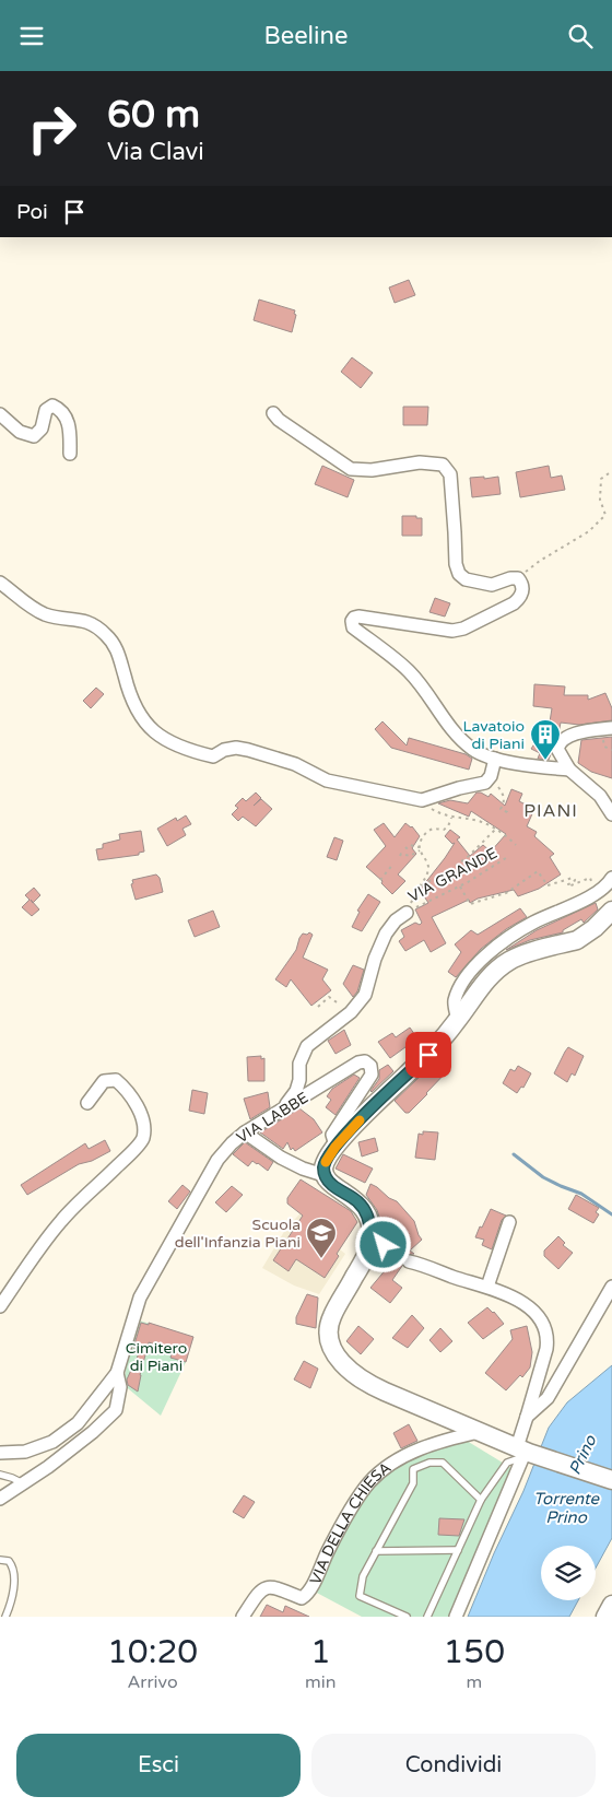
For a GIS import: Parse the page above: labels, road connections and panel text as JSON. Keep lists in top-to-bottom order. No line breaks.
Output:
{"streets":{"street":["VIA LABBE","VIA DELLA CHIESA"],"path":["VIA GRANDE"]},"districts":["PIANI"],"water":["Prino","Torrente Prino"],"parks":["Cimitero di Piani"],"places":{"building":["Lavatoio di Piani"],"school or university":["Scuola dell'Infanzia Piani"]},"page":{"header":"Beeline","turn":["60 m","Via Clavi"],"then":"Poi","eta":["10:20","Arrivo","1","min","150","m"],"buttons":["Esci","Condividi"]}}
